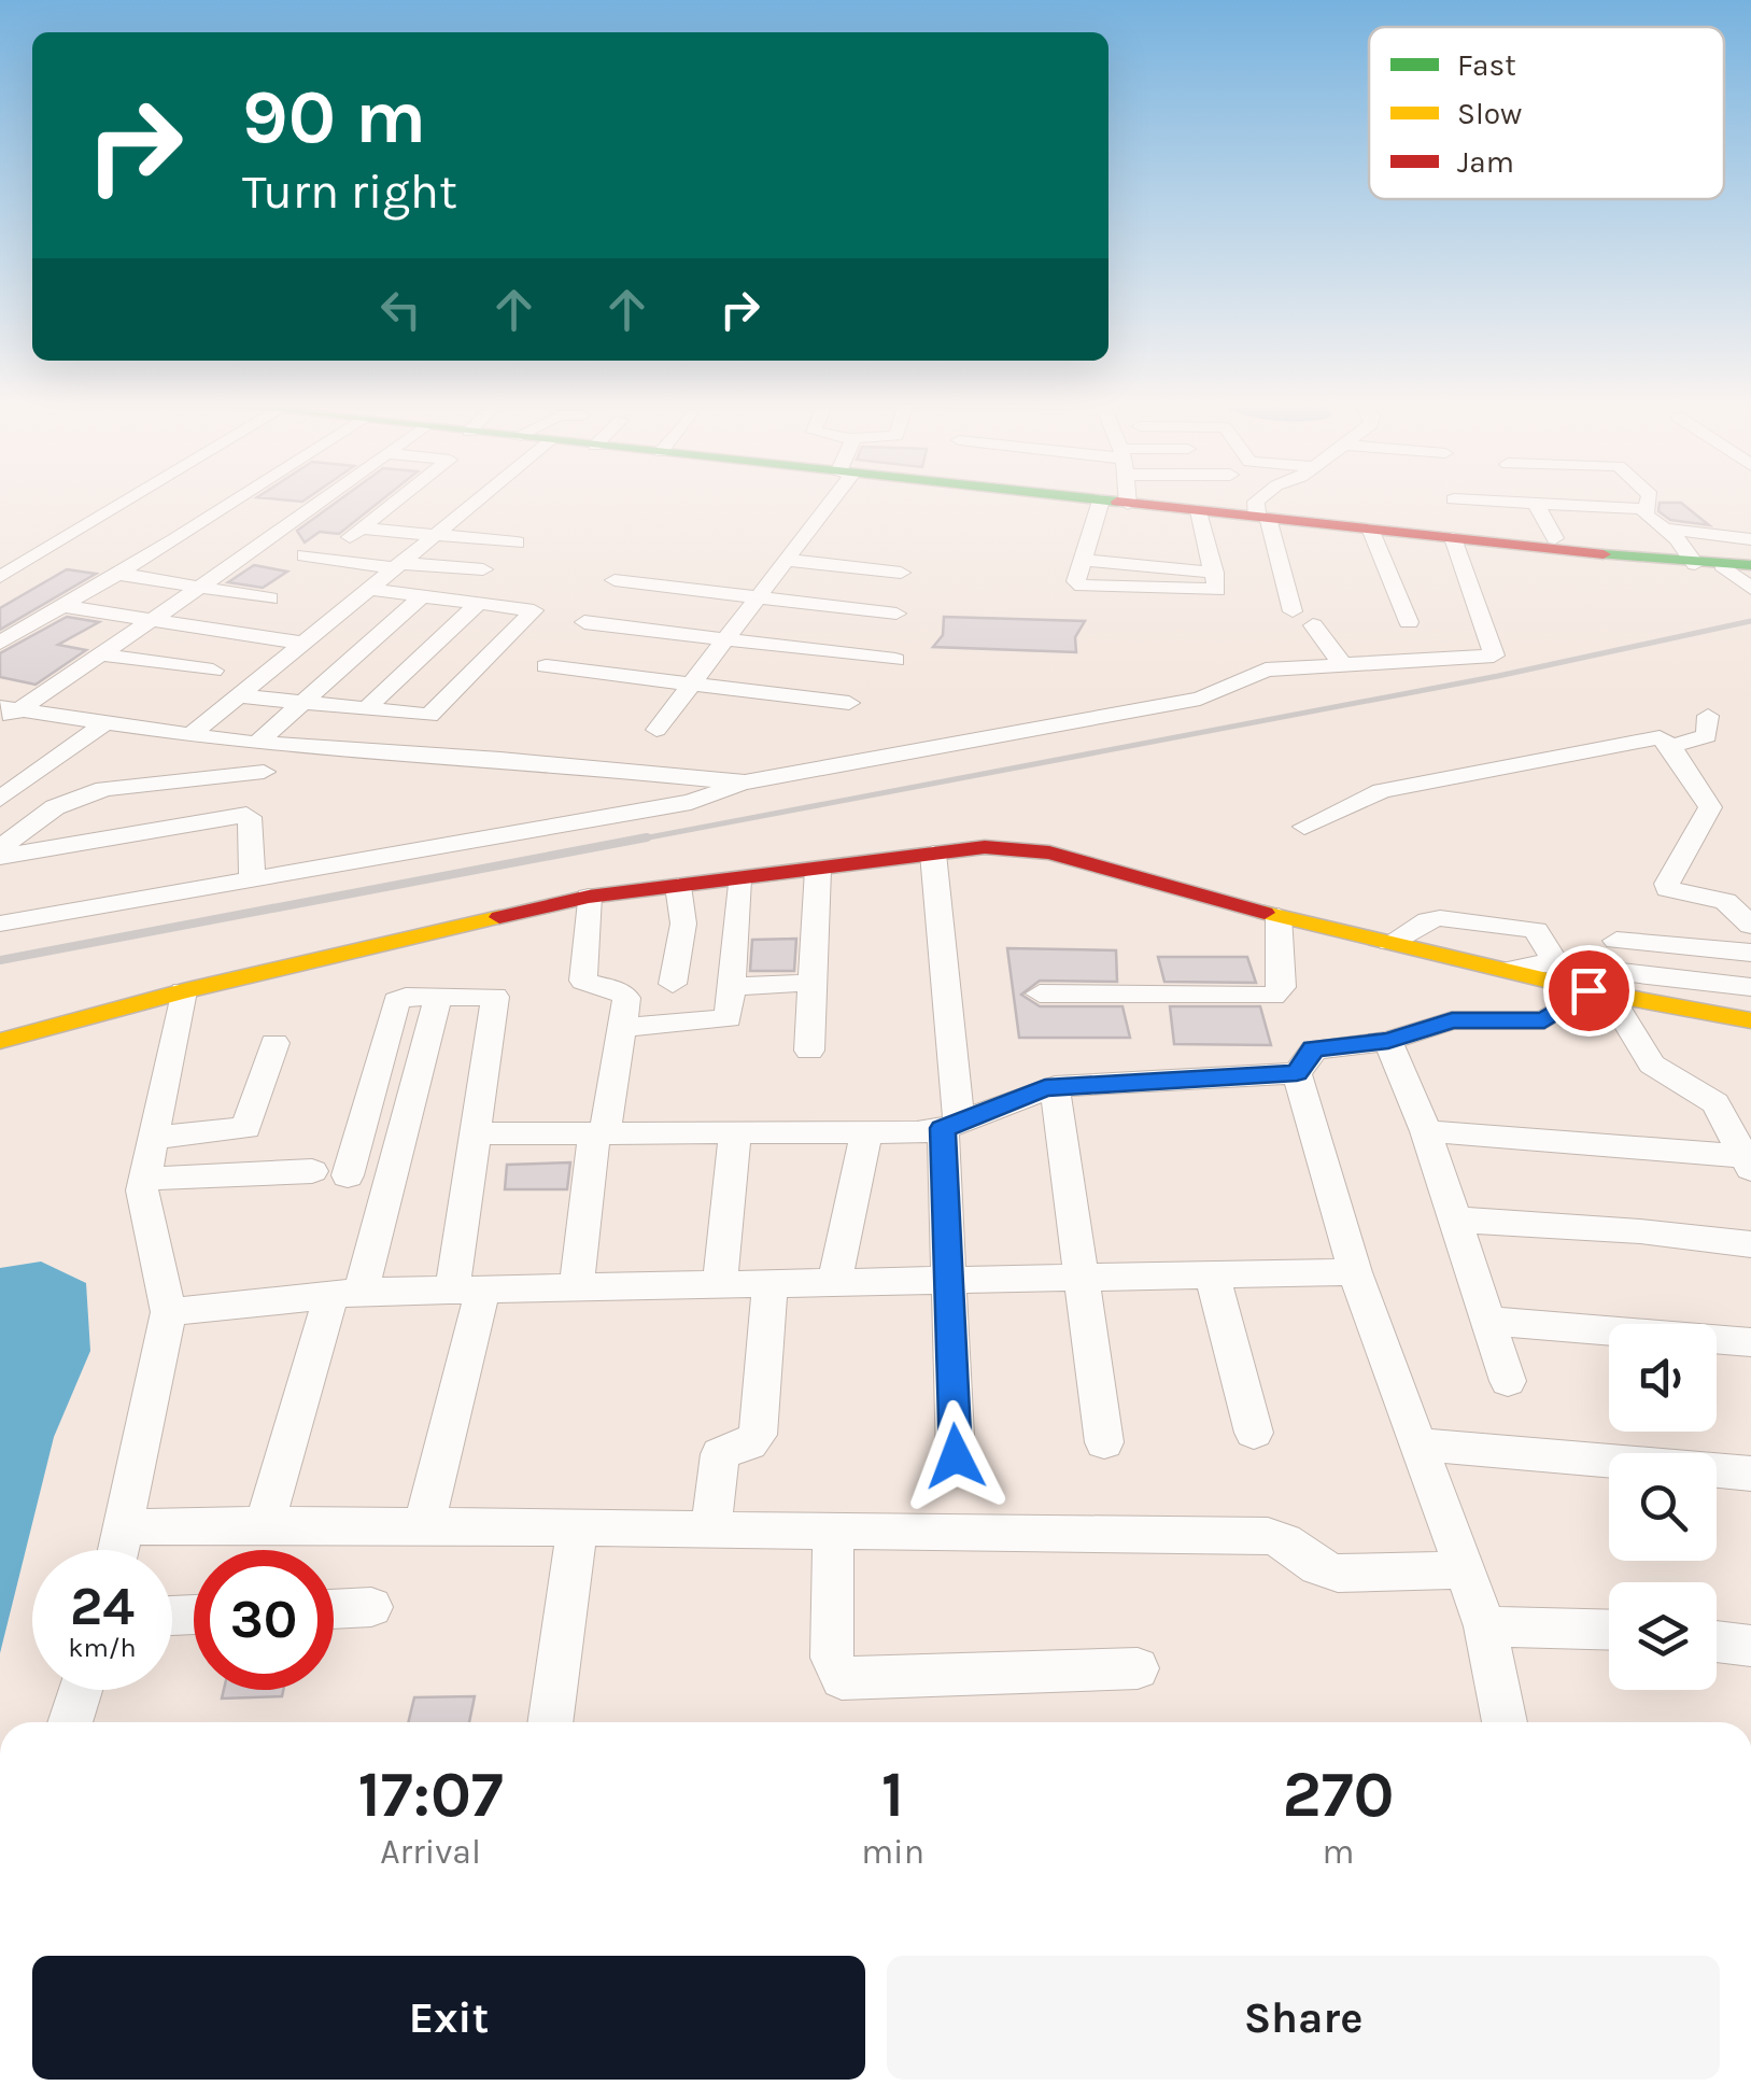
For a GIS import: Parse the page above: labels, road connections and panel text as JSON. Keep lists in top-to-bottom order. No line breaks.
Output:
{"legend":["Fast","Slow","Jam"],"page":{"turn":["90 m","Turn right"],"speed":"24 km/h","limit":"30","eta":["17:07","Arrival","1","min","270","m"],"buttons":["Exit","Share"]}}
